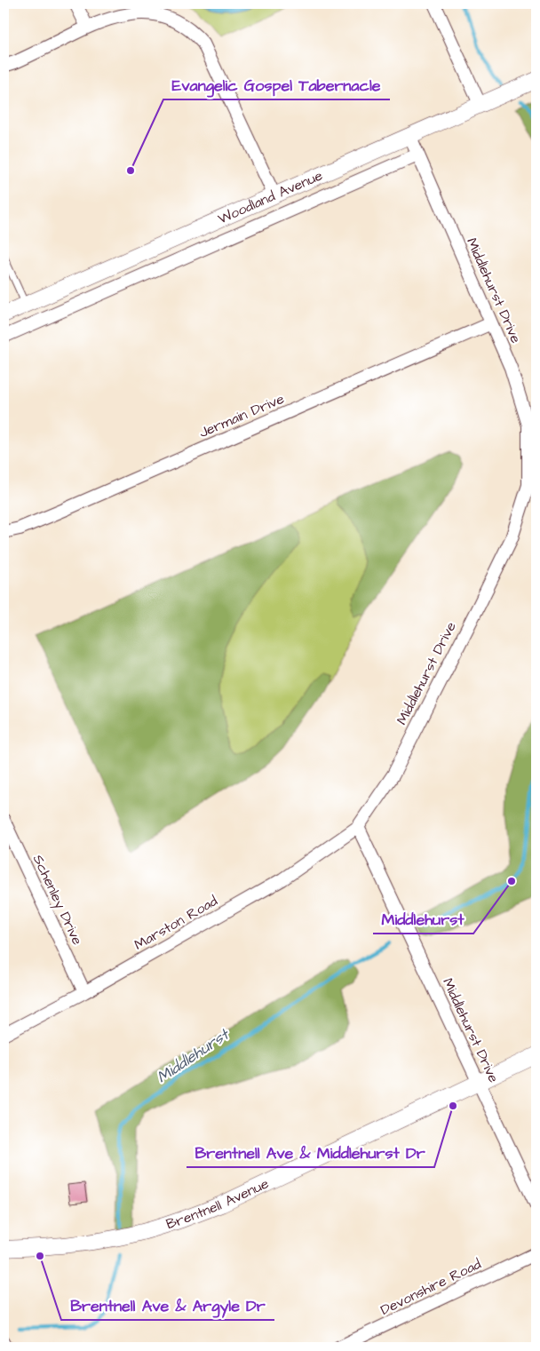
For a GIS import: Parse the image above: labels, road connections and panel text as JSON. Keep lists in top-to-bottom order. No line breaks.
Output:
{"streets":{"street":["Woodland Avenue","Middlehurst Drive","Jermain Drive","Schenley Drive","Marston Road","Brentnell Avenue","Devonshire Road"]},"crossings":[["Woodland Avenue","Middlehurst Drive"],["Middlehurst Drive","Jermain Drive"],["Middlehurst Drive","Marston Road"],["Middlehurst Drive","Brentnell Avenue"],["Schenley Drive","Marston Road"]],"water":["Middlehurst"],"places":["Evangelic Gospel Tabernacle","Middlehurst","Brentnell Ave & Middlehurst Dr","Brentnell Ave & Argyle Dr"]}
